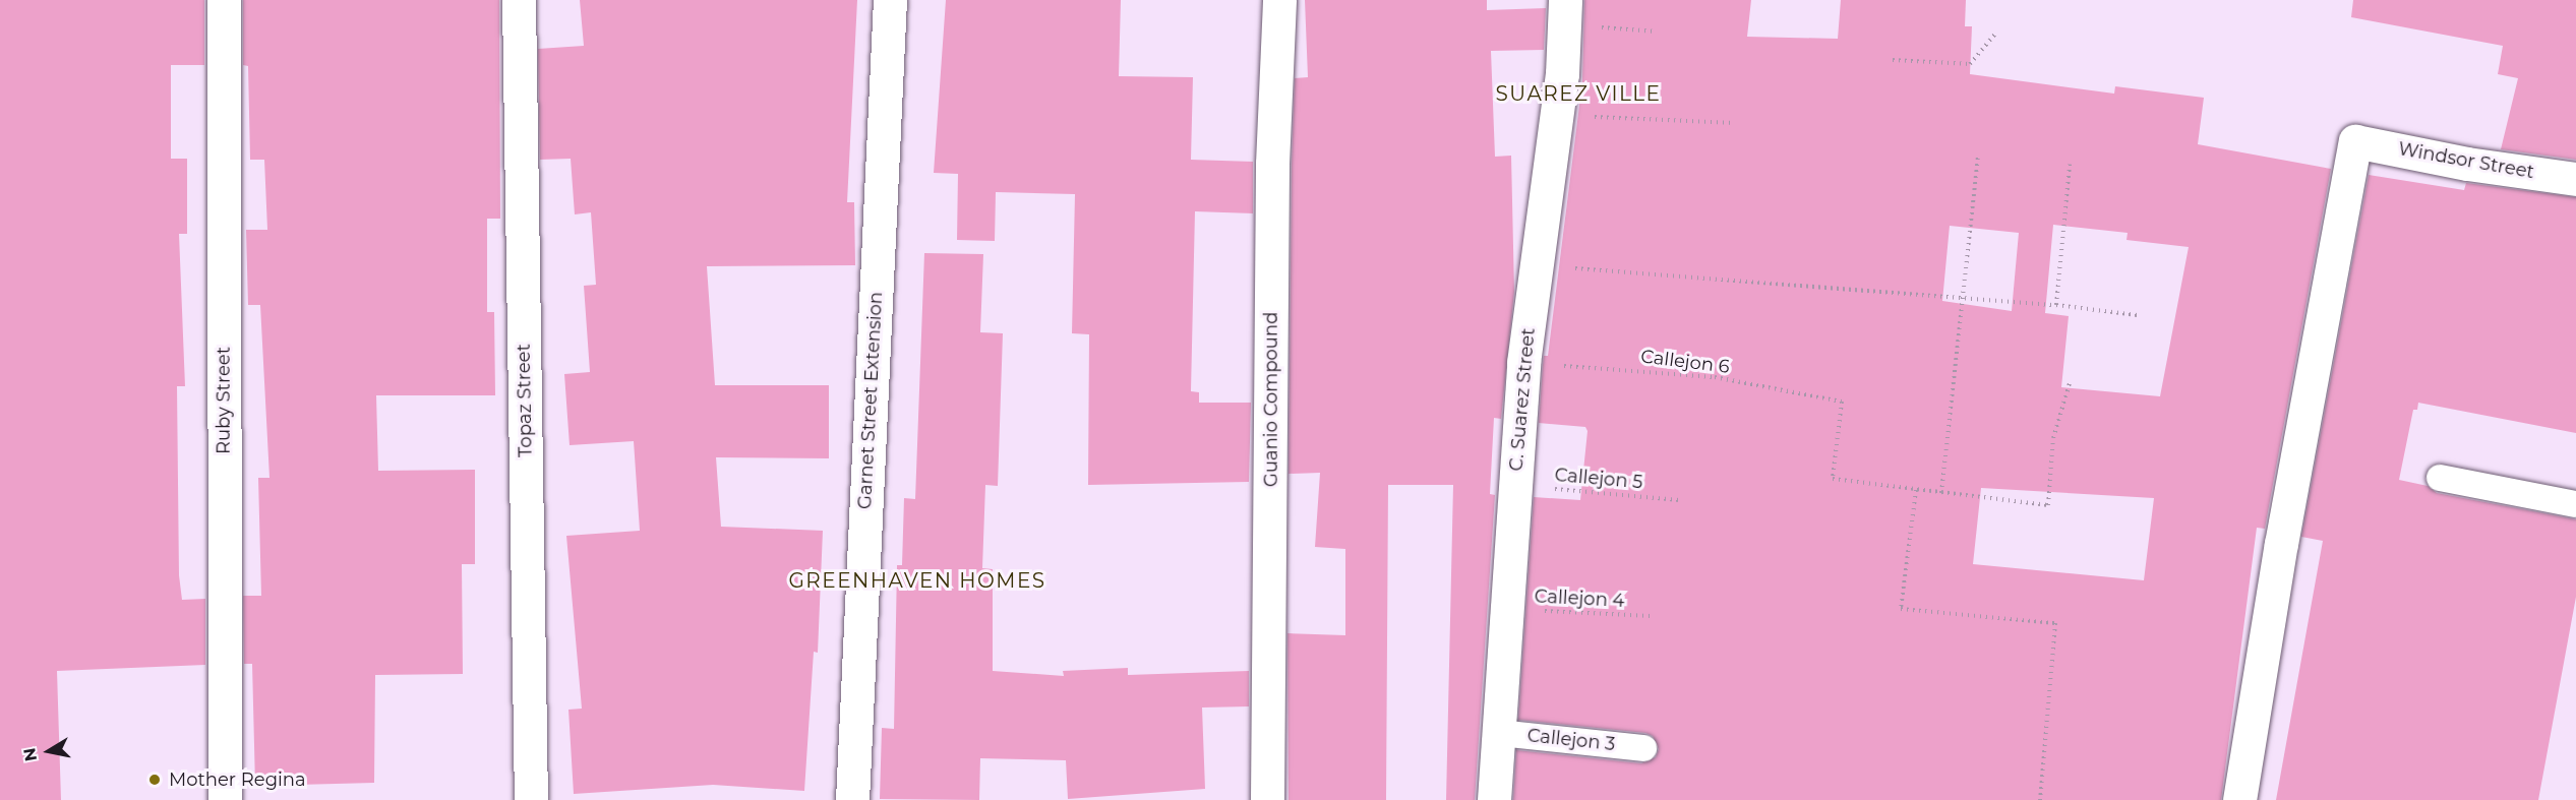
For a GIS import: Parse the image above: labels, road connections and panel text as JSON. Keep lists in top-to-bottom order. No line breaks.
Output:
{"streets":{"street":["Windsor Street","Guanio Compound","C. Suarez Street","Ruby Street","Topaz Street","Garnet Street Extension"],"lane":["Callejon 3"],"path":["Callejon 6","Callejon 5","Callejon 4"]},"crossings":[["Callejon 6","C. Suarez Street"],["C. Suarez Street","Callejon 5"],["C. Suarez Street","Callejon 4"],["C. Suarez Street","Callejon 3"]],"districts":["SUAREZ VILLE","GREENHAVEN HOMES"],"places":["Mother Regina"],"north":"left"}
